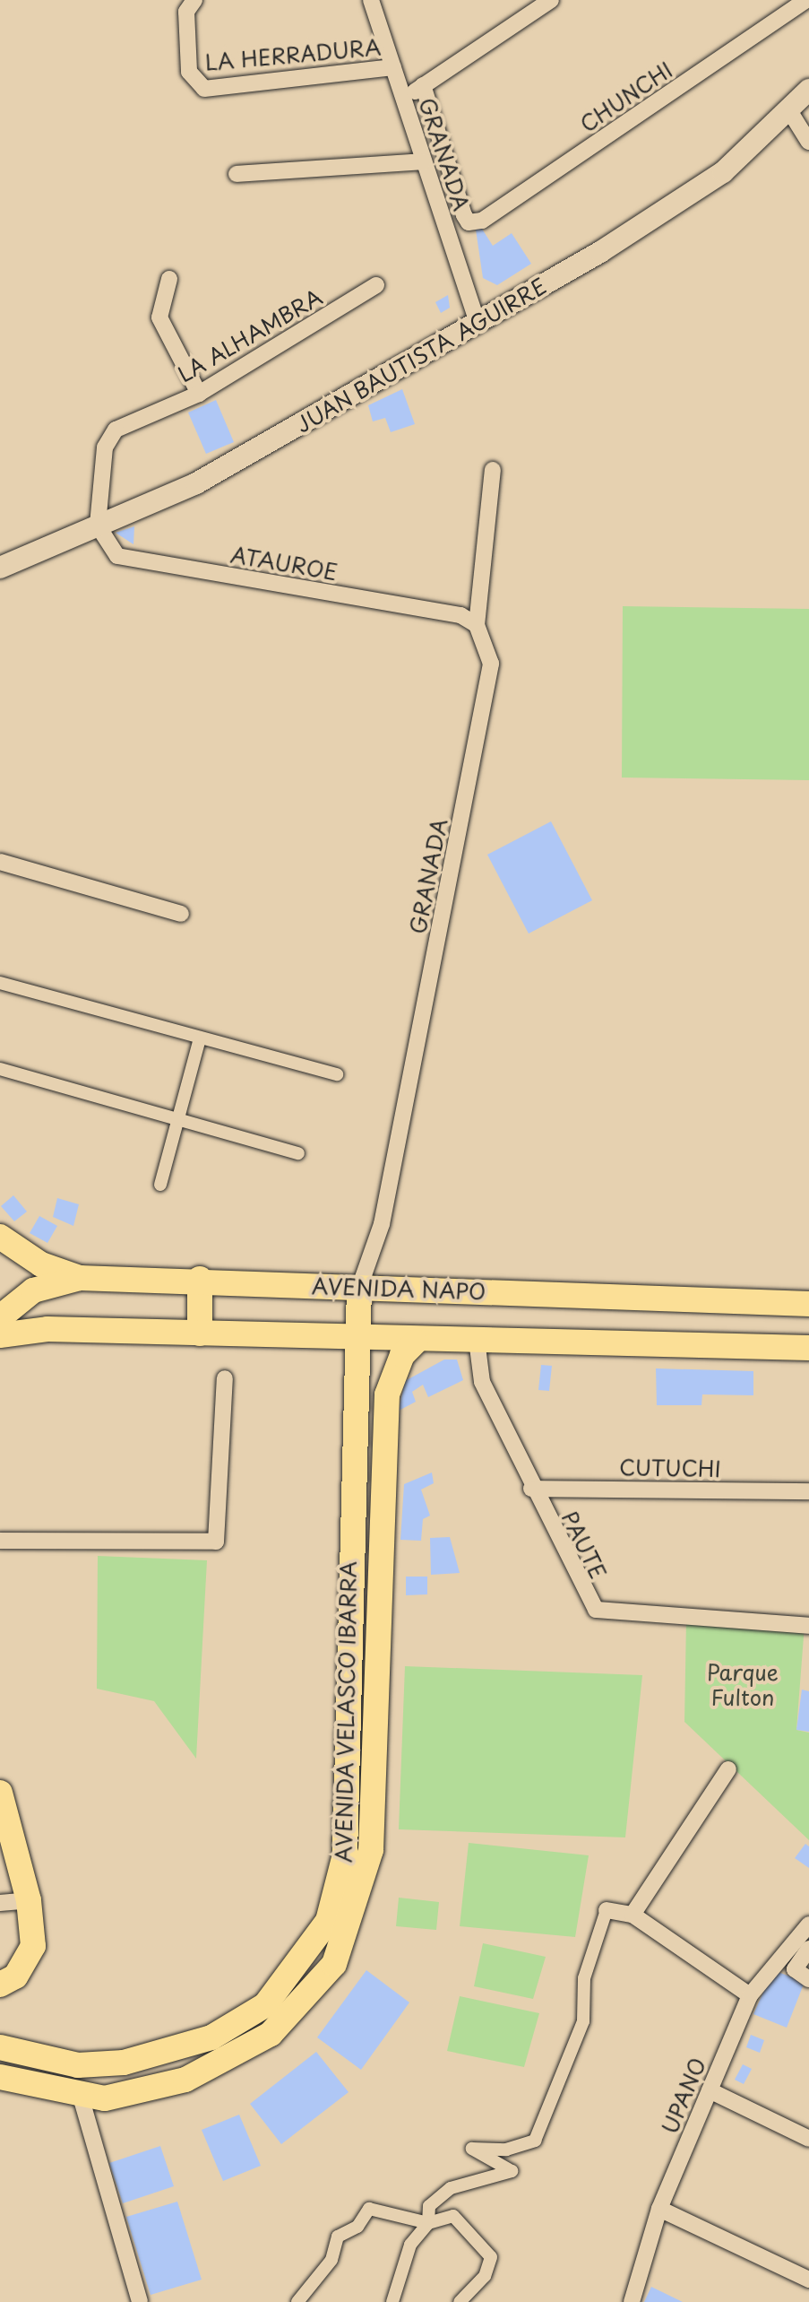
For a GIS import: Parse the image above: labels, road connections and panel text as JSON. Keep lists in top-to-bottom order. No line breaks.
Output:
{"streets":{"main road":["JUAN BAUTISTA AGUIRRE","AVENIDA NAPO","AVENIDA VELASCO IBARRA"],"street":["LA HERRADURA","CHUNCHI","GRANADA","LA ALHAMBRA","ATAUROE","CUTUCHI","PAUTE","UPANO"]},"crossings":[["LA HERRADURA","GRANADA"],["GRANADA","JUAN BAUTISTA AGUIRRE"],["GRANADA","ATAUROE"],["GRANADA","AVENIDA NAPO"],["GRANADA","AVENIDA VELASCO IBARRA"],["LA ALHAMBRA","JUAN BAUTISTA AGUIRRE"],["LA ALHAMBRA","ATAUROE"],["JUAN BAUTISTA AGUIRRE","ATAUROE"],["AVENIDA NAPO","AVENIDA VELASCO IBARRA"],["CUTUCHI","PAUTE"]],"parks":["Parque Fulton"]}
